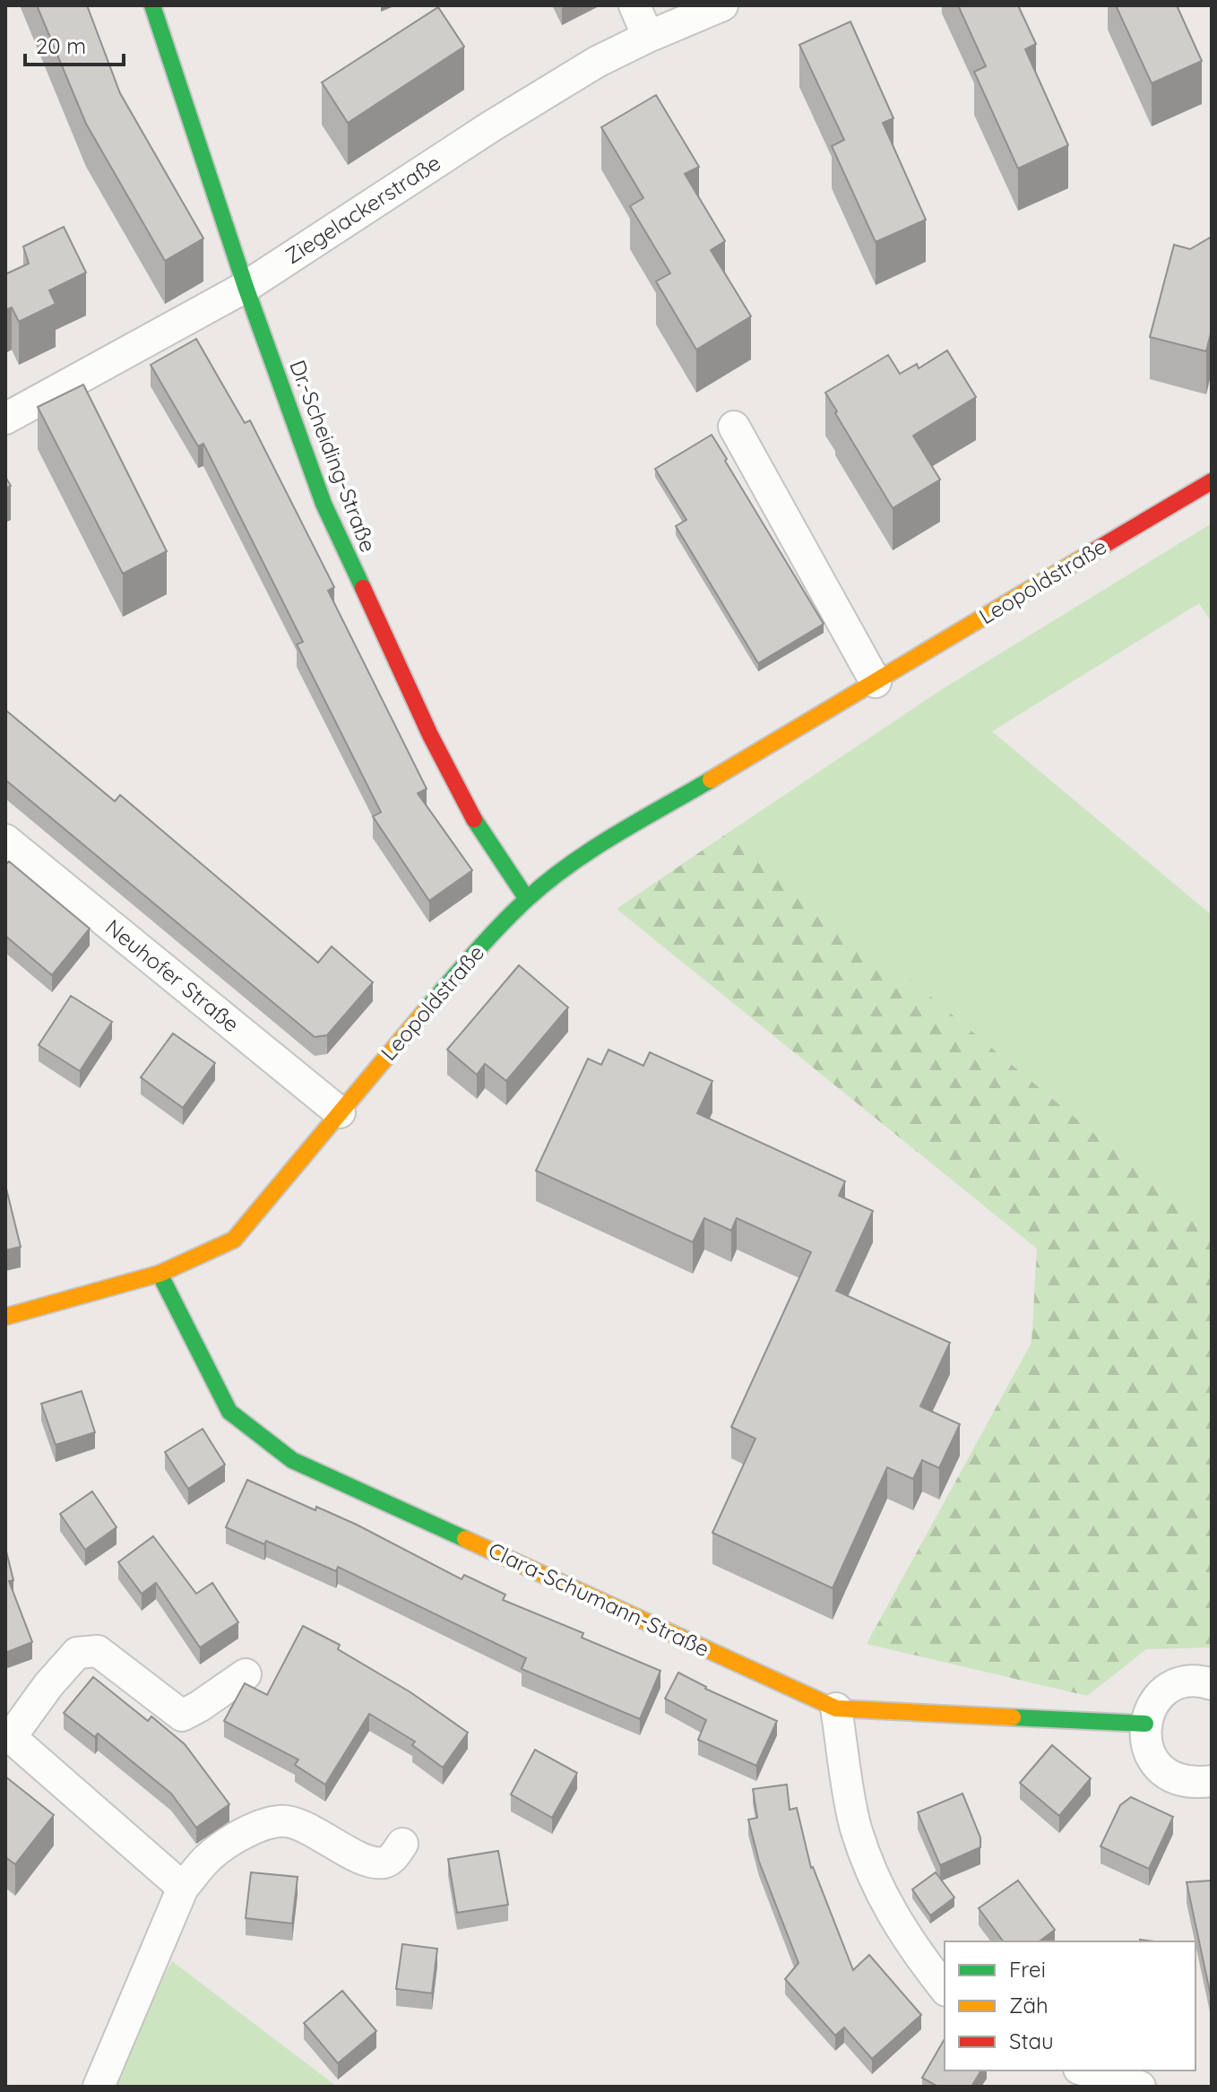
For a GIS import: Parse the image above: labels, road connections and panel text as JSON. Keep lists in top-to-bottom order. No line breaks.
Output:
{"streets":{"street":["Ziegelackerstraße","Dr.-Scheiding-Straße","Leopoldstraße","Neuhofer Straße","Clara-Schumann-Straße"]},"crossings":[["Ziegelackerstraße","Dr.-Scheiding-Straße"],["Dr.-Scheiding-Straße","Leopoldstraße"],["Leopoldstraße","Neuhofer Straße"],["Leopoldstraße","Clara-Schumann-Straße"]],"legend":["Frei","Zäh","Stau"],"scale_bar":"20 m"}
